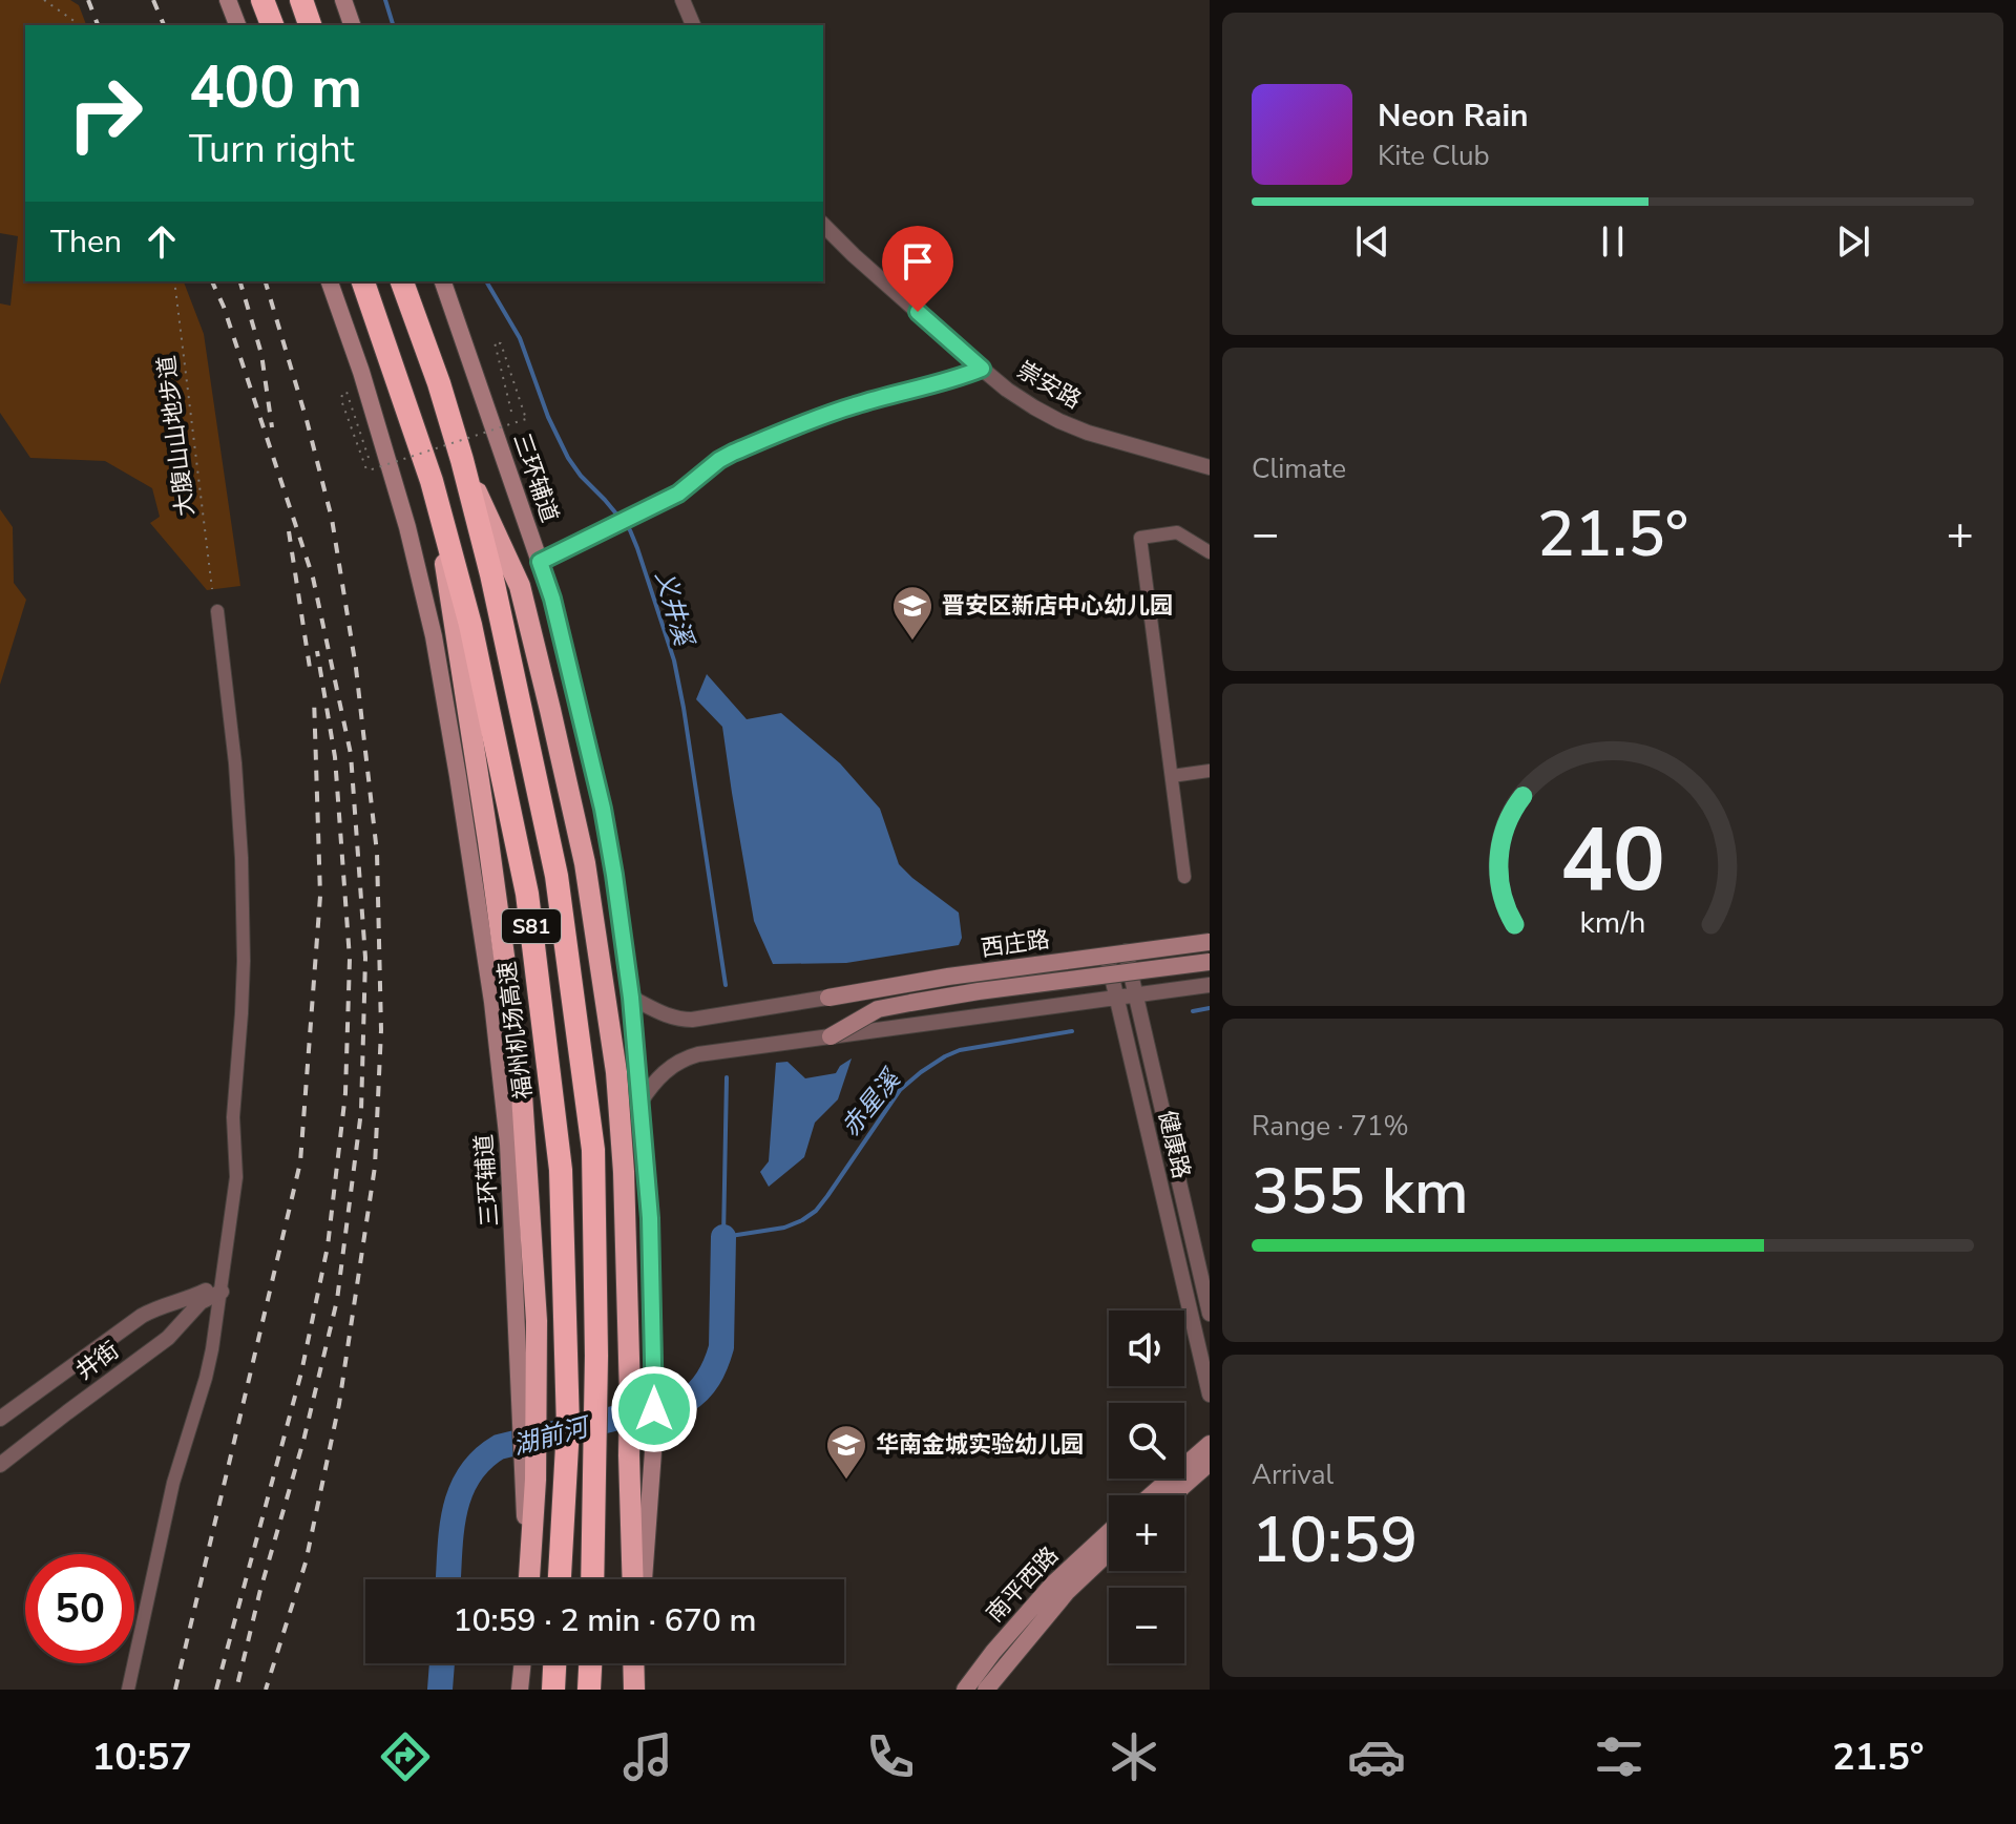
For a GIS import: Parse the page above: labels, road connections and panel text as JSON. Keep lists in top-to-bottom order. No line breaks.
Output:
{"streets":{"highway":["S81","福州机场高速"],"main road":["三环辅道","西庄路","南平西路"],"street":["崇安路","健康路","井街"],"path":["大腹山山地步道"]},"water":["义井溪","赤星溪","湖前河"],"places":{"school or university":["晋安区新店中心幼儿园","华南金城实验幼儿园"]},"page":{"turn":["400 m","Turn right"],"song":["Neon Rain","Kite Club"],"then":"Then","tile":["Climate",["Range · 71%","355 km"],["Arrival","10:59"]],"heat":["−","21.5°","+"],"map_buttons":["+","−"],"limit":"50","trip":"10:59 · 2 min · 670 m","tabs":["10:57","21.5°"],"gauge":["40","km/h"]}}
